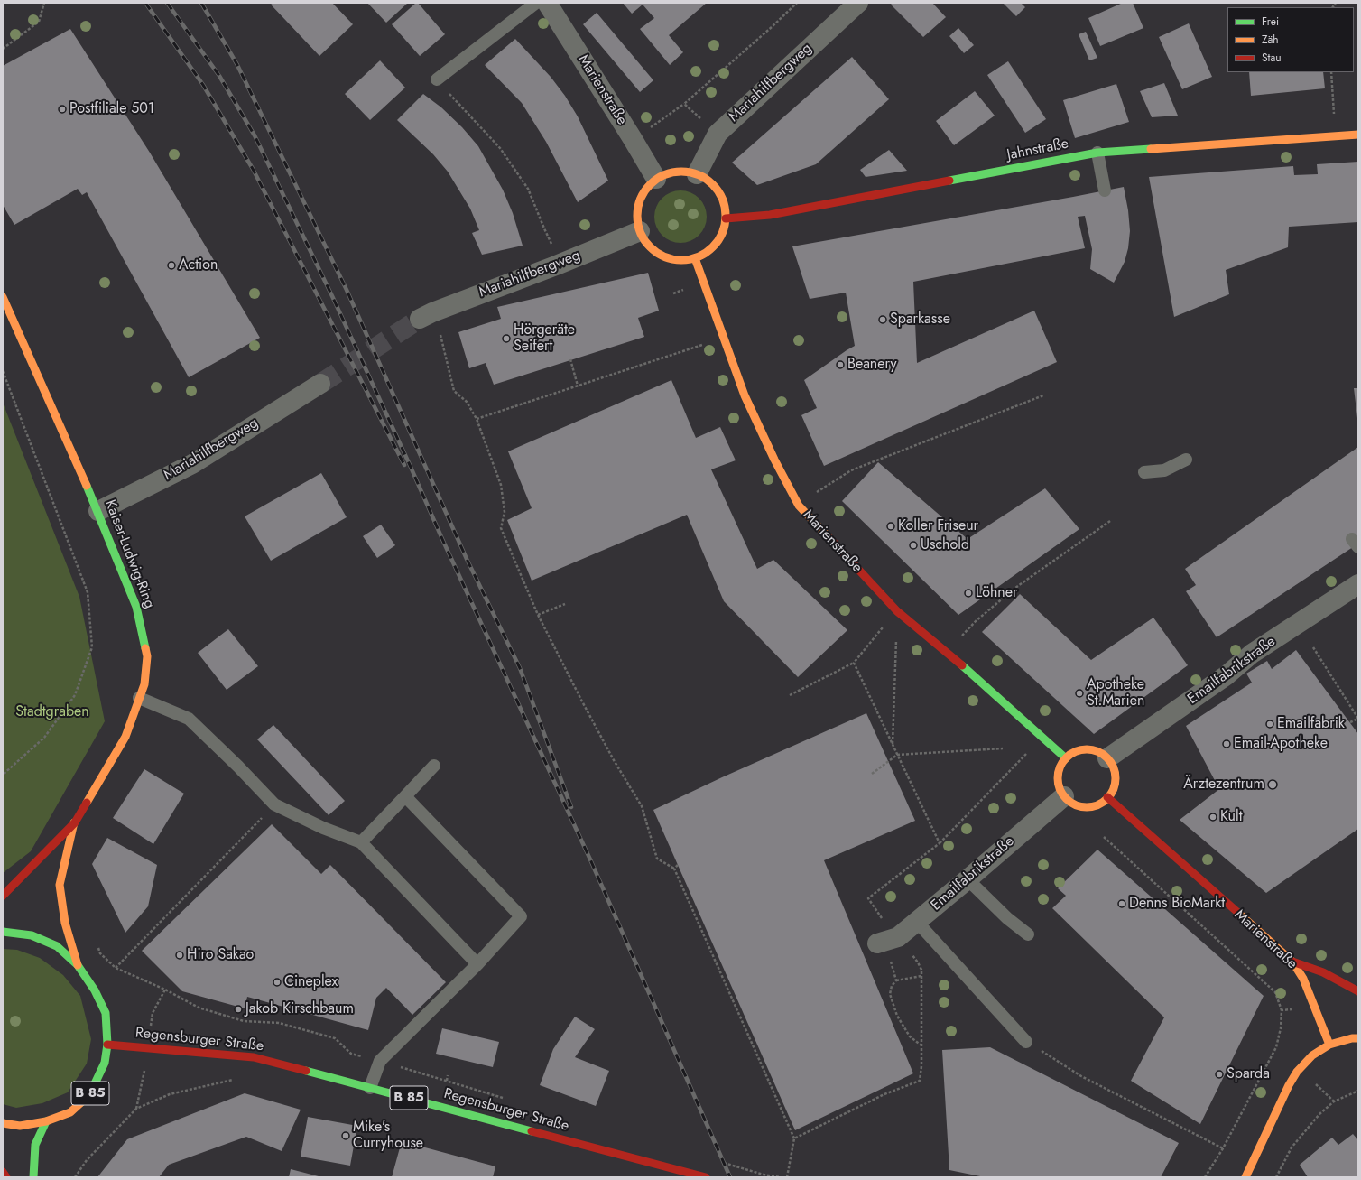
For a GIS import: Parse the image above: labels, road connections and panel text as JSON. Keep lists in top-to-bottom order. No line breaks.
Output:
{"streets":{"street":["Mariahilfbergweg","Marienstraße","Jahnstraße","Kaiser-Ludwig-Ring","Emailfabrikstraße","Regensburger Straße","B 85"]},"crossings":[["Mariahilfbergweg","Marienstraße"],["Mariahilfbergweg","Jahnstraße"],["Mariahilfbergweg","Kaiser-Ludwig-Ring"],["Marienstraße","Jahnstraße"],["Marienstraße","Emailfabrikstraße"],["Kaiser-Ludwig-Ring","B 85"],["Regensburger Straße","B 85"]],"parks":["Stadtgraben"],"places":["Postfiliale 501","Action","Sparkasse","Hörgeräte Seifert","Beanery","Koller Friseur","Uschold","Löhner","Apotheke St.Marien","Emailfabrik","Email-Apotheke","Ärztezentrum","Kult","Denns BioMarkt","Hiro Sakao","Cineplex","Jakob Kirschbaum","Sparda","Mike's Curryhouse"],"legend":["Frei","Zäh","Stau"]}
